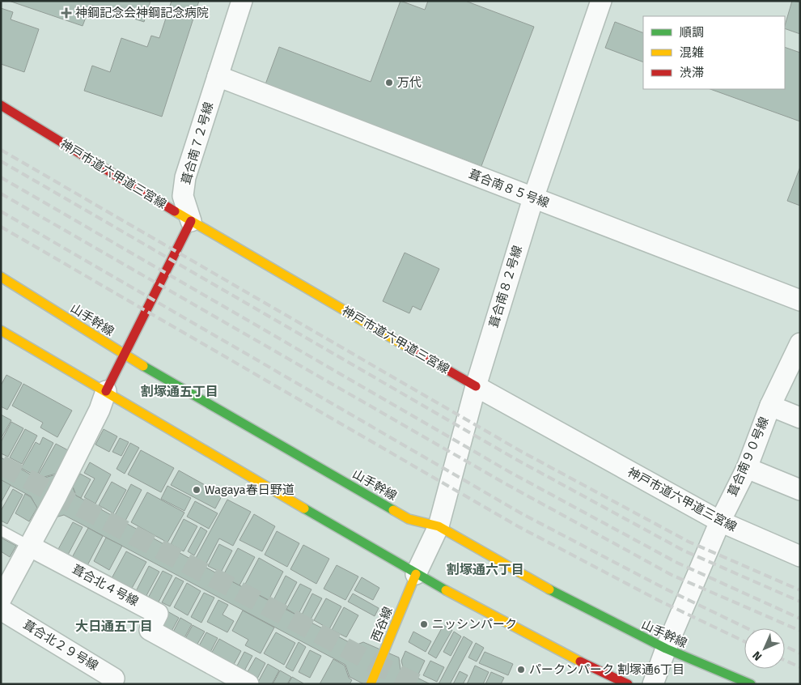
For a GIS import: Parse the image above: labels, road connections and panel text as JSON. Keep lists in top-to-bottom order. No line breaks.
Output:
{"streets":{"street":["葺合南７２号線","神戸市道六甲道三宮線","葺合南８５号線","葺合南８２号線","山手幹線","葺合南９０号線","葺合北４号線","西谷線","葺合北２９号線"]},"crossings":[["葺合南７２号線","神戸市道六甲道三宮線"],["葺合南７２号線","葺合南８５号線"],["神戸市道六甲道三宮線","葺合南８２号線"],["神戸市道六甲道三宮線","葺合南９０号線"],["葺合南８５号線","葺合南８２号線"],["葺合南８２号線","山手幹線"],["葺合南８２号線","西谷線"],["山手幹線","葺合南９０号線"]],"districts":["割塚通五丁目","割塚通六丁目","大日通五丁目"],"places":{"health":["神鋼記念会神鋼記念病院"],"other":["万代","Wagaya春日野道","ニッシンパーク","パークンパーク 割塚通6丁目"]},"legend":["順調","混雑","渋滞"],"north":"bottom left"}
